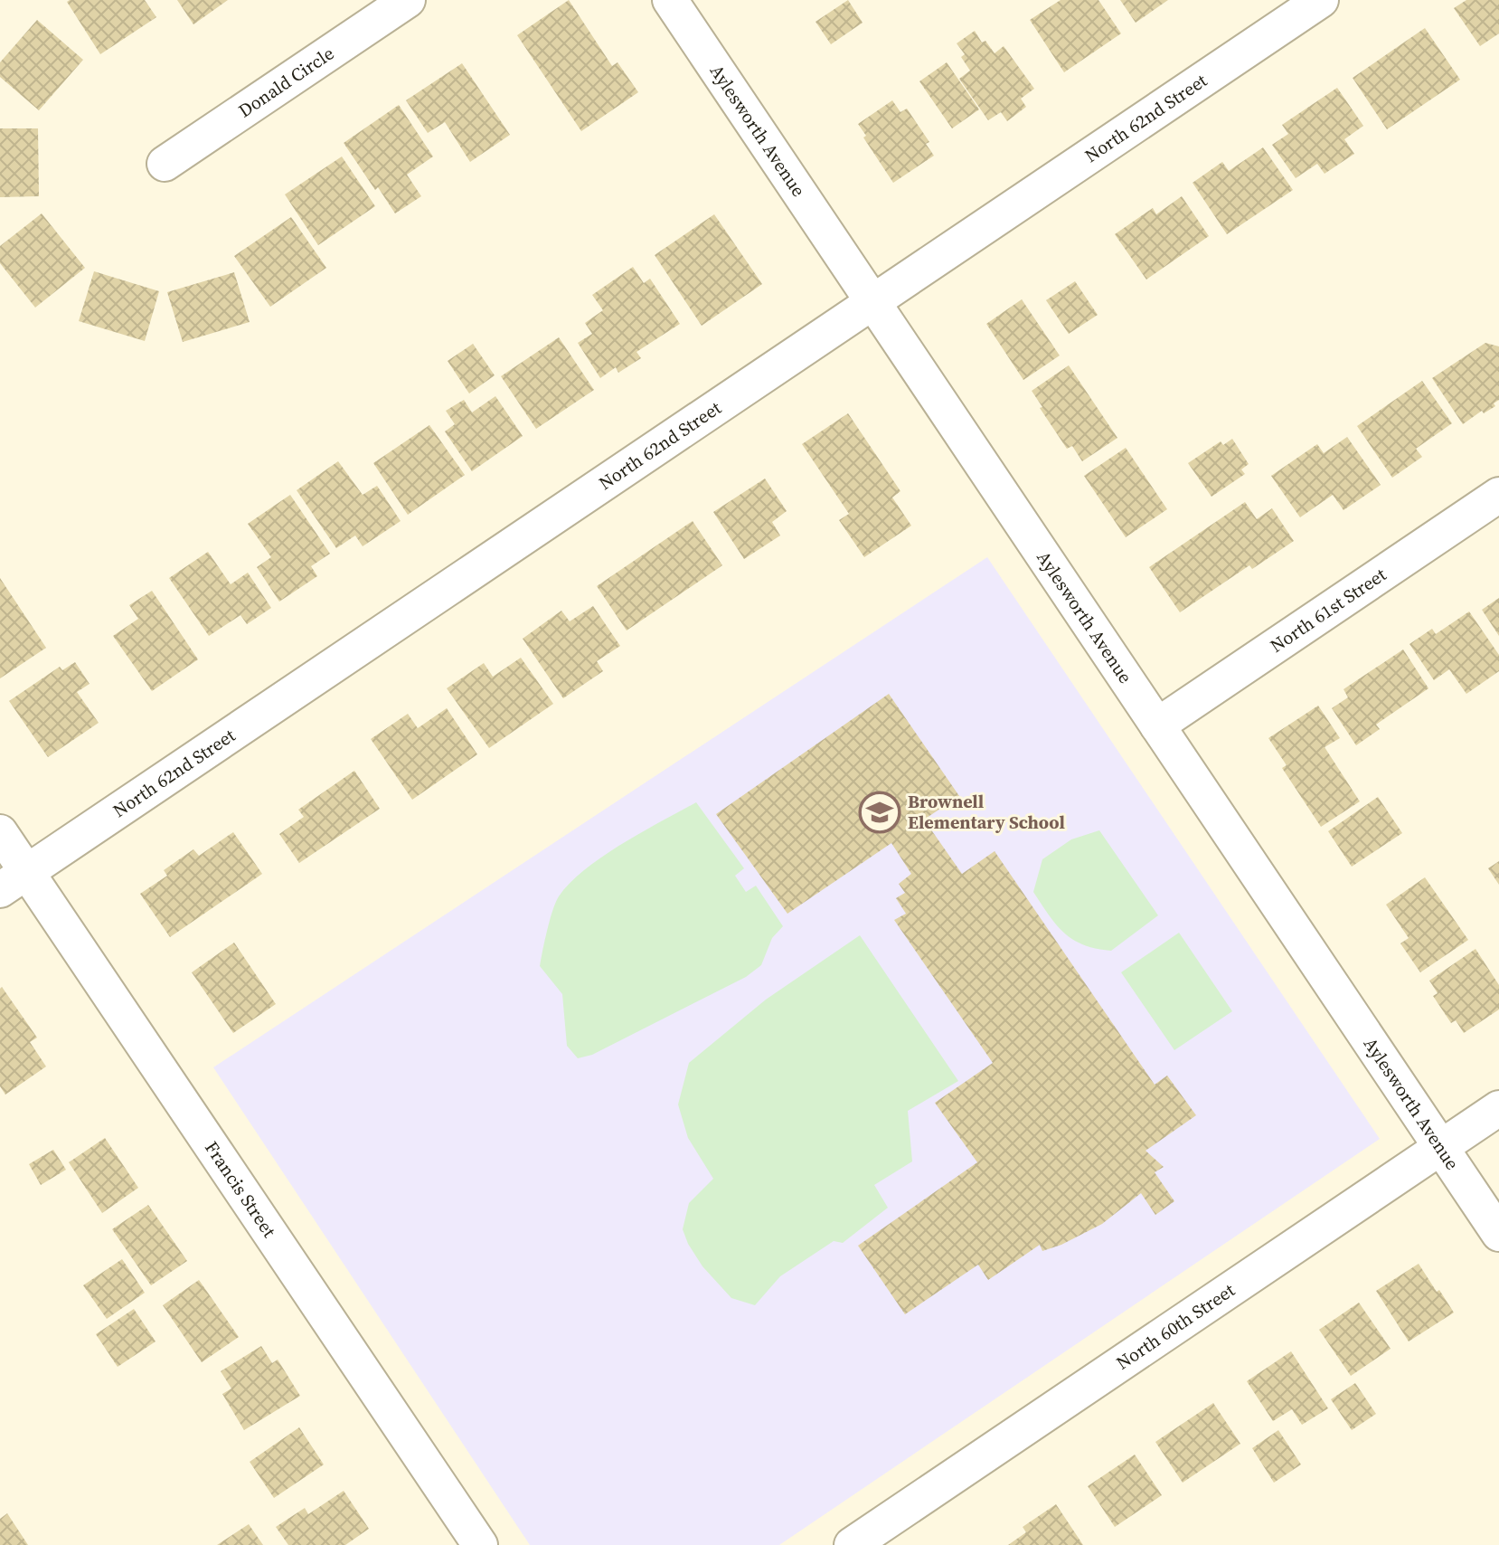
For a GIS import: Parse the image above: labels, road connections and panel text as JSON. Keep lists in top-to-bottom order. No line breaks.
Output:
{"streets":{"street":["Donald Circle","North 62nd Street","Aylesworth Avenue","North 61st Street","Francis Street","North 60th Street"]},"crossings":[["North 62nd Street","Aylesworth Avenue"],["North 62nd Street","Francis Street"],["Aylesworth Avenue","North 61st Street"],["Aylesworth Avenue","North 60th Street"]],"places":{"school or university":["Brownell Elementary School"]}}
